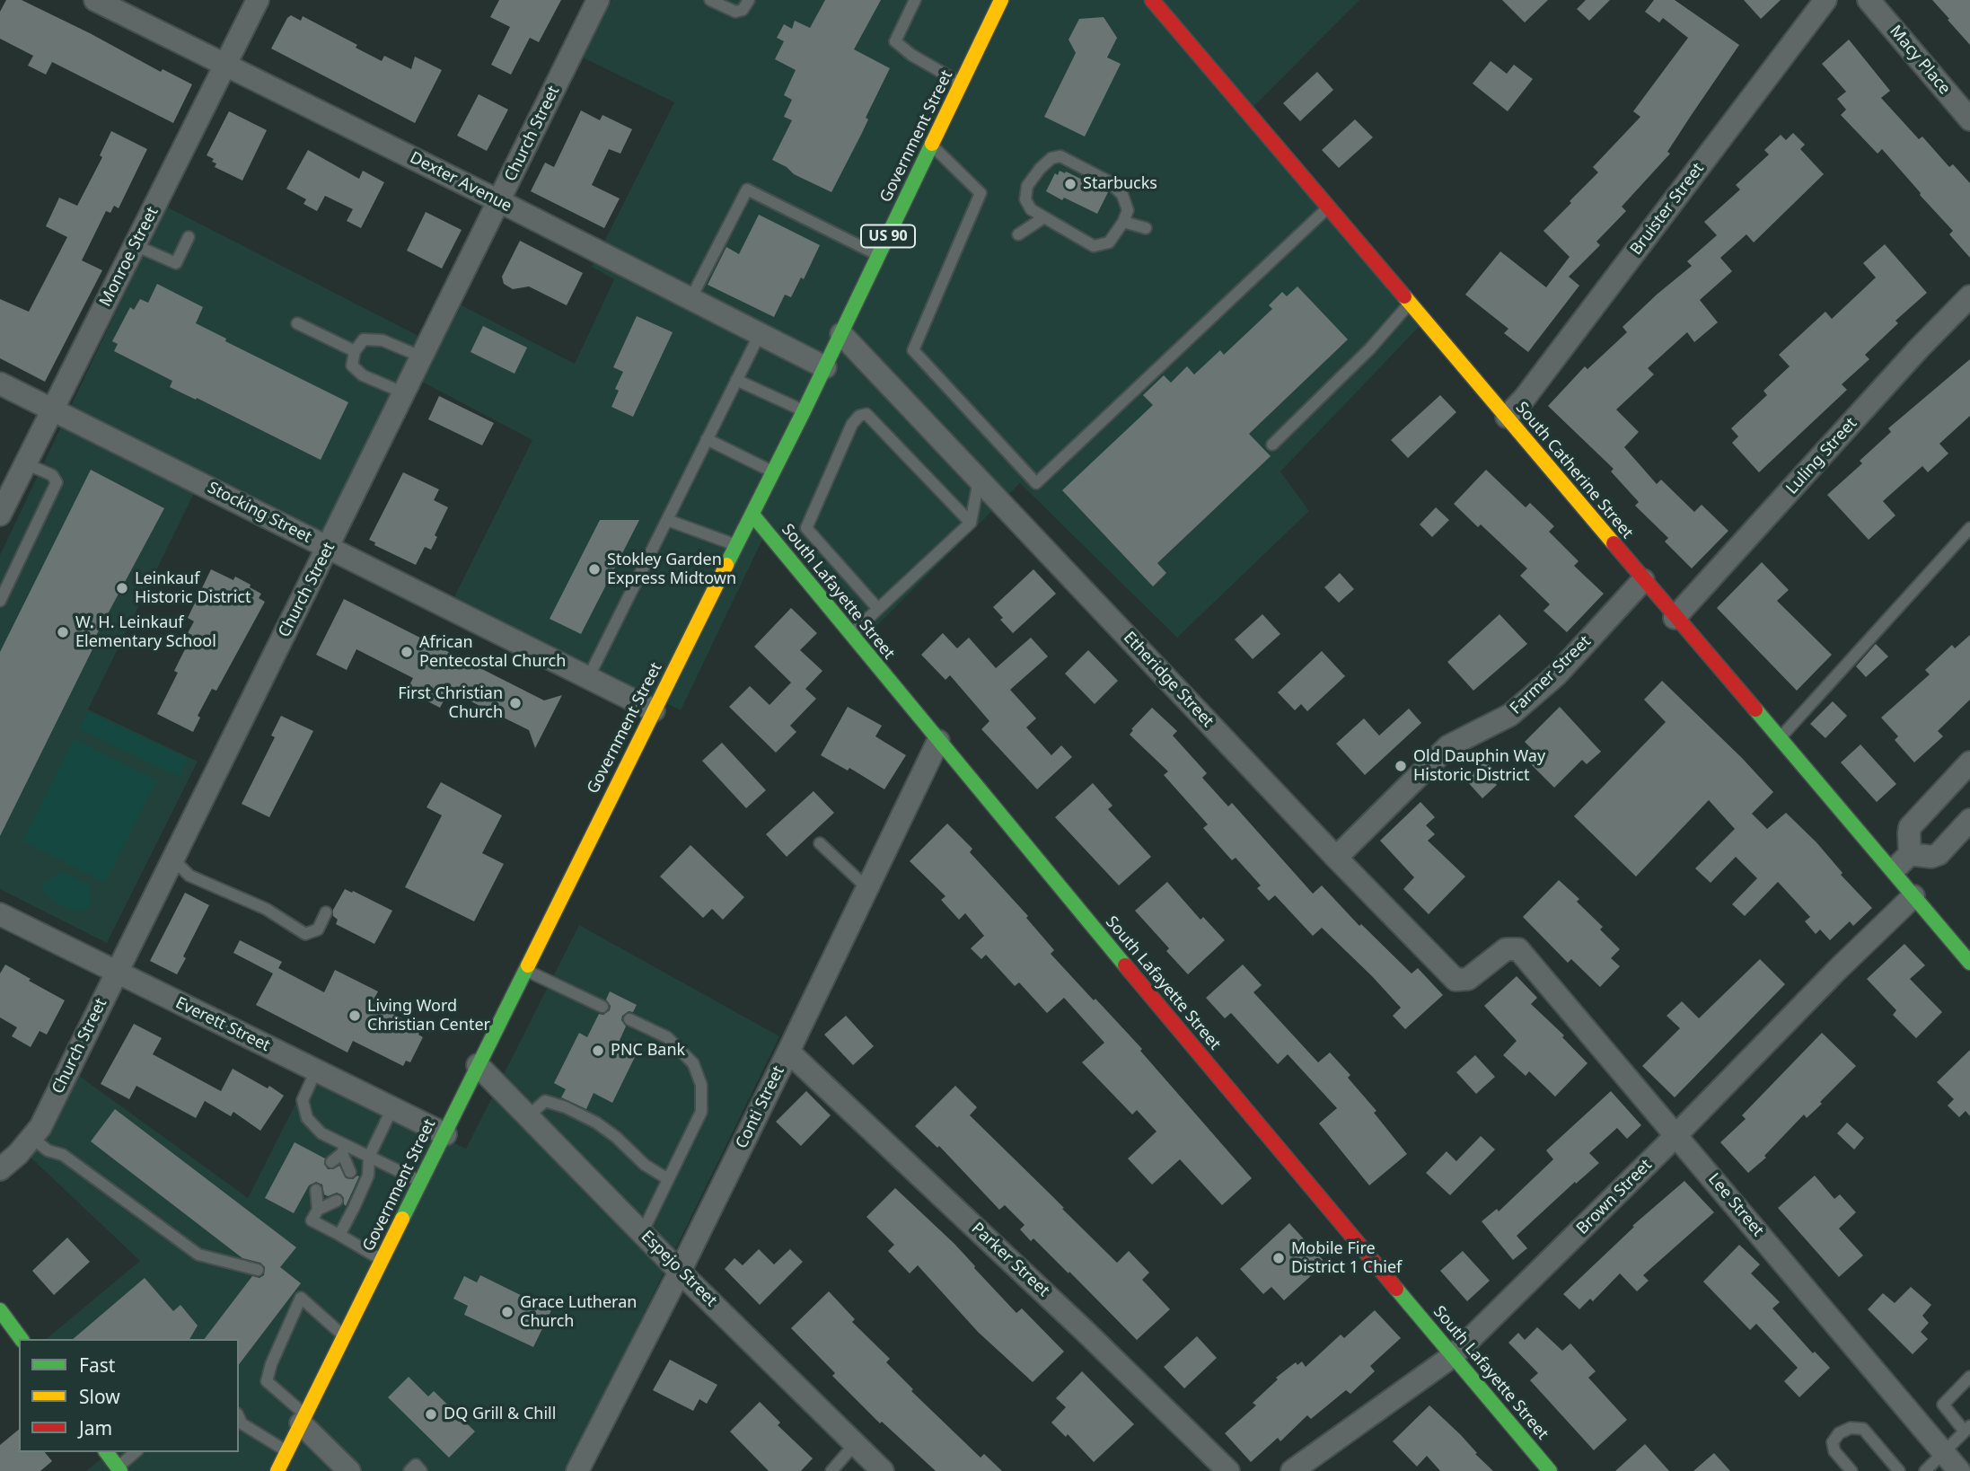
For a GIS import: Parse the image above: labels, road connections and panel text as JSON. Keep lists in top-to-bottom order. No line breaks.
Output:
{"streets":{"street":["Macy Place","Church Street","Government Street","Dexter Avenue","Bruister Street","US 90","Monroe Street","Luling Street","South Catherine Street","Stocking Street","South Lafayette Street","Farmer Street","Etheridge Street","Everett Street","Conti Street","Brown Street","Lee Street","Parker Street","Espejo Street"]},"crossings":[["Church Street","Dexter Avenue"],["Church Street","Stocking Street"],["Church Street","Everett Street"],["Government Street","Dexter Avenue"],["Government Street","Stocking Street"],["Government Street","South Lafayette Street"],["Government Street","Etheridge Street"],["Government Street","Everett Street"],["Government Street","Espejo Street"],["Dexter Avenue","Monroe Street"],["Bruister Street","South Catherine Street"],["Monroe Street","Stocking Street"],["Luling Street","South Catherine Street"],["South Catherine Street","Farmer Street"],["South Catherine Street","Brown Street"],["South Lafayette Street","Conti Street"],["South Lafayette Street","Brown Street"],["Farmer Street","Etheridge Street"],["Etheridge Street","Lee Street"],["Conti Street","Parker Street"],["Conti Street","Espejo Street"],["Brown Street","Lee Street"]],"places":["Starbucks","Stokley Garden Express Midtown","Leinkauf Historic District","W. H. Leinkauf Elementary School","African Pentecostal Church","First Christian Church","Old Dauphin Way Historic District","Living Word Christian Center","PNC Bank","Mobile Fire District 1 Chief","Grace Lutheran Church","DQ Grill & Chill"],"legend":["Fast","Slow","Jam"]}
